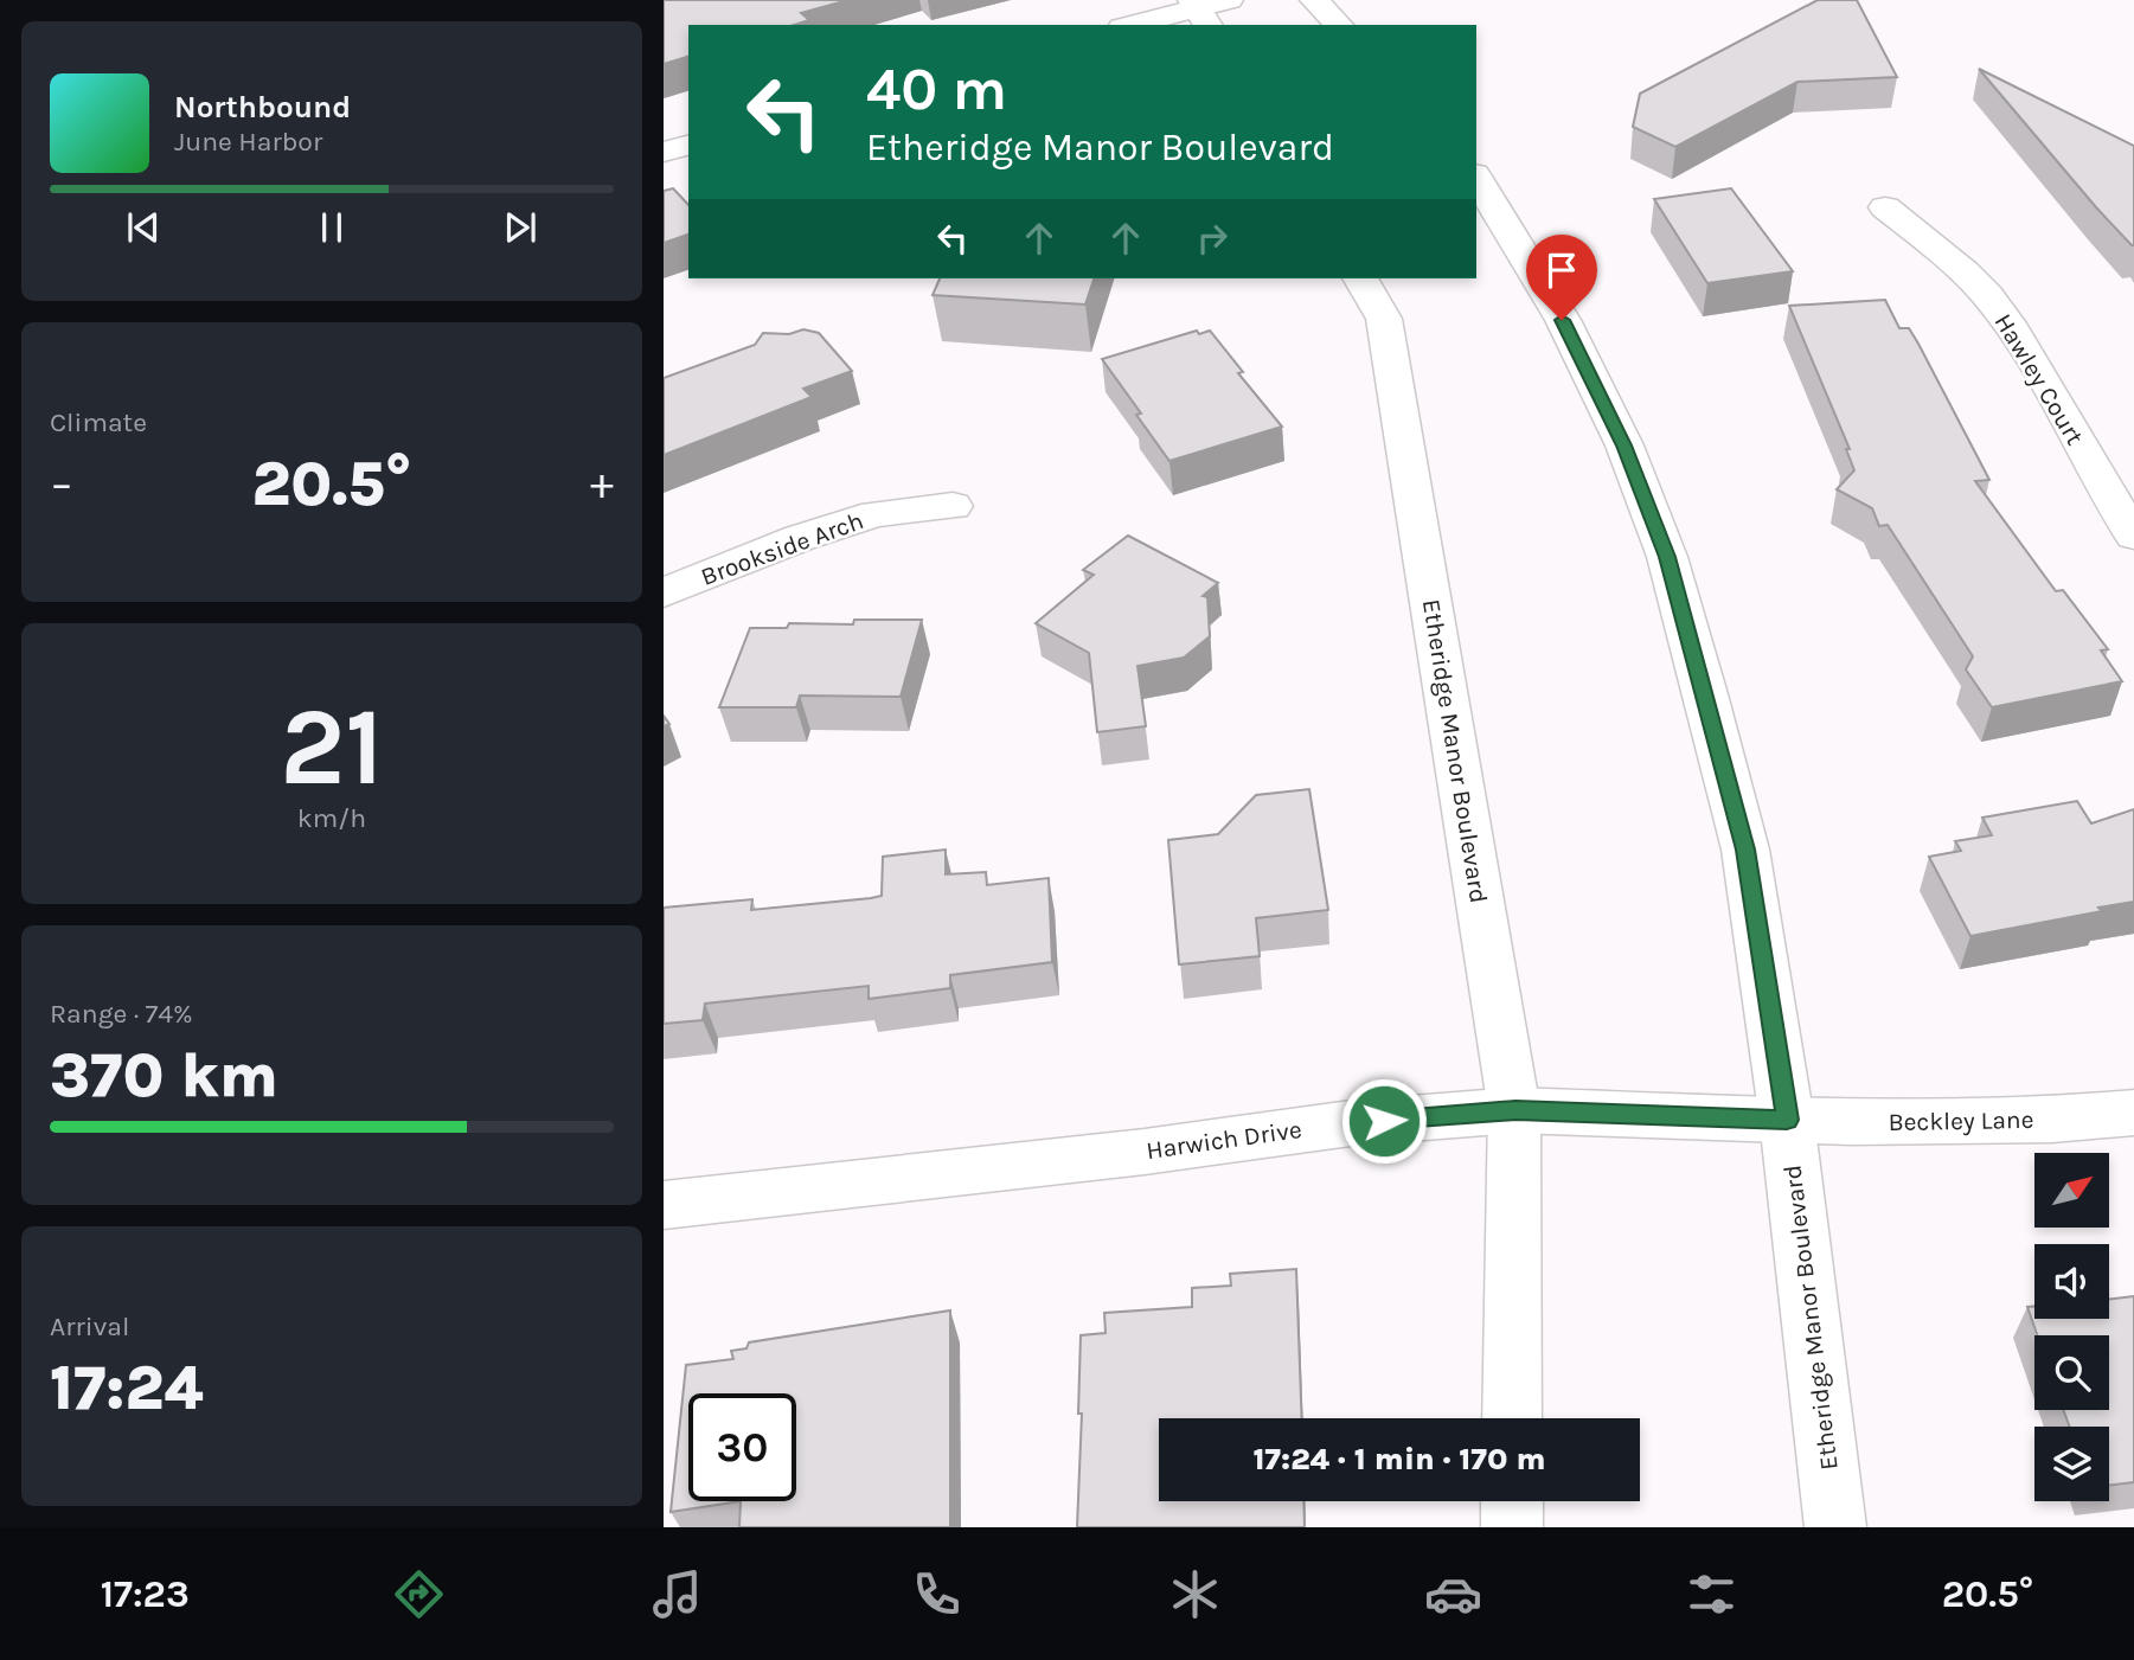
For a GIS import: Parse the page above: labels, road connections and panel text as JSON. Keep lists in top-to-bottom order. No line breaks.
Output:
{"streets":{"main road":["Hawley Court","Brookside Arch","Etheridge Manor Boulevard","Beckley Lane","Harwich Drive"]},"crossings":[["Etheridge Manor Boulevard","Beckley Lane"],["Etheridge Manor Boulevard","Harwich Drive"],["Beckley Lane","Harwich Drive"]],"north":"top right","page":{"turn":["40 m","Etheridge Manor Boulevard"],"song":["Northbound","June Harbor"],"tile":["Climate",["21","km/h"],["Range · 74%","370 km"],["Arrival","17:24"]],"heat":["−","20.5°","+"],"limit":"30","trip":"17:24 · 1 min · 170 m","tabs":["17:23","20.5°"]}}
